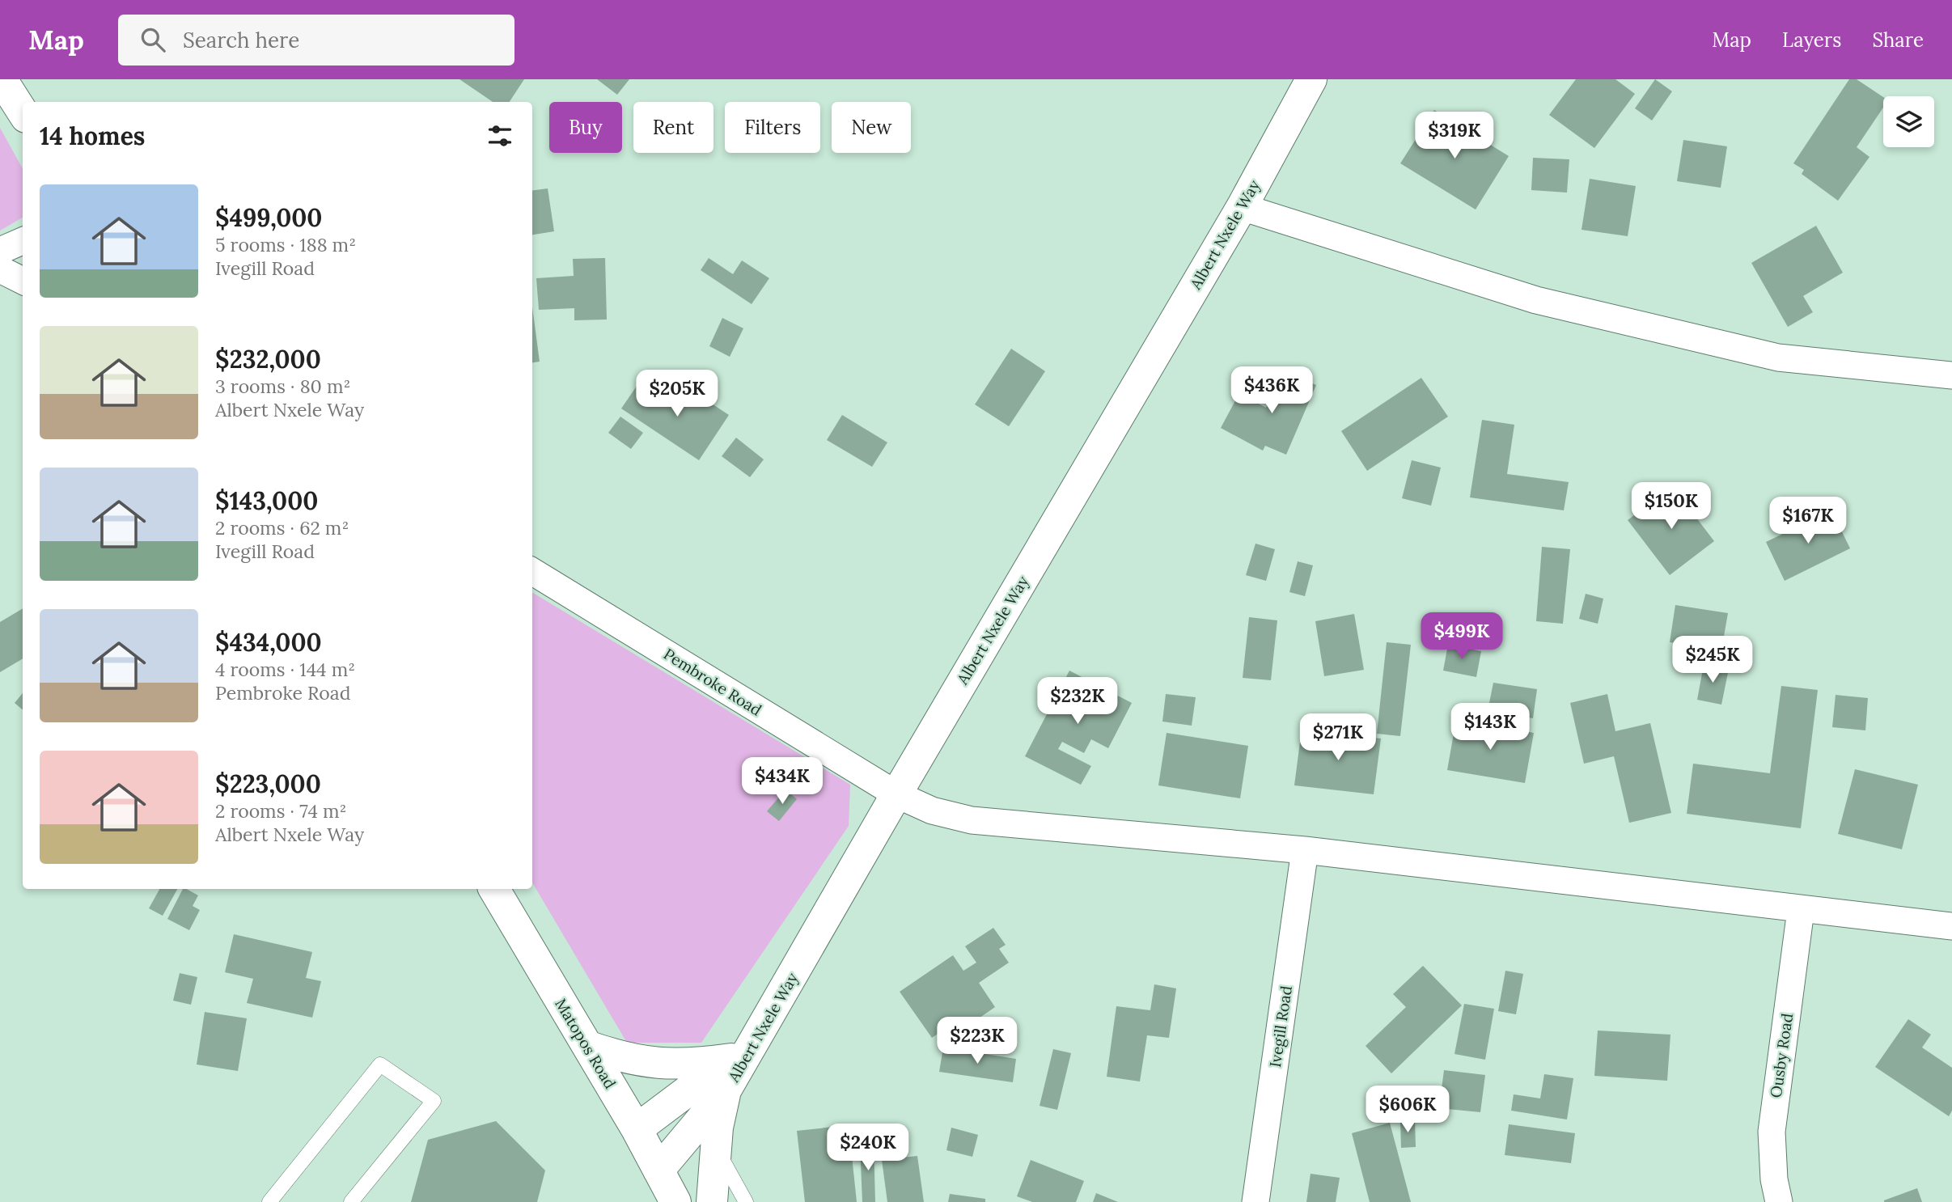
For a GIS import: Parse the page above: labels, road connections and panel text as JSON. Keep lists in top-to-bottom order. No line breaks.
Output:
{"streets":{"main road":["Albert Nxele Way","Matopos Road"],"street":["Pembroke Road","Ivegill Road","Ousby Road"]},"crossings":[["Albert Nxele Way","Pembroke Road"],["Pembroke Road","Ivegill Road"],["Pembroke Road","Ousby Road"]],"page":{"header":"Map","search":"Search here","nav":["Map","Layers","Share"],"chip":["Buy","Rent","Filters","New"],"heading":"14 homes","price":["$319K","$436K","$205K","$150K","$167K","$499K","$245K","$232K","$143K","$271K","$434K","$223K","$606K","$240K"],"list":[{"name":"$499,000","note":"5 rooms · 188 m² · Ivegill Road"},{"name":"$232,000","note":"3 rooms · 80 m² · Albert Nxele Way"},{"name":"$143,000","note":"2 rooms · 62 m² · Ivegill Road"},{"name":"$434,000","note":"4 rooms · 144 m² · Pembroke Road"},{"name":"$223,000","note":"2 rooms · 74 m² · Albert Nxele Way"}]}}
